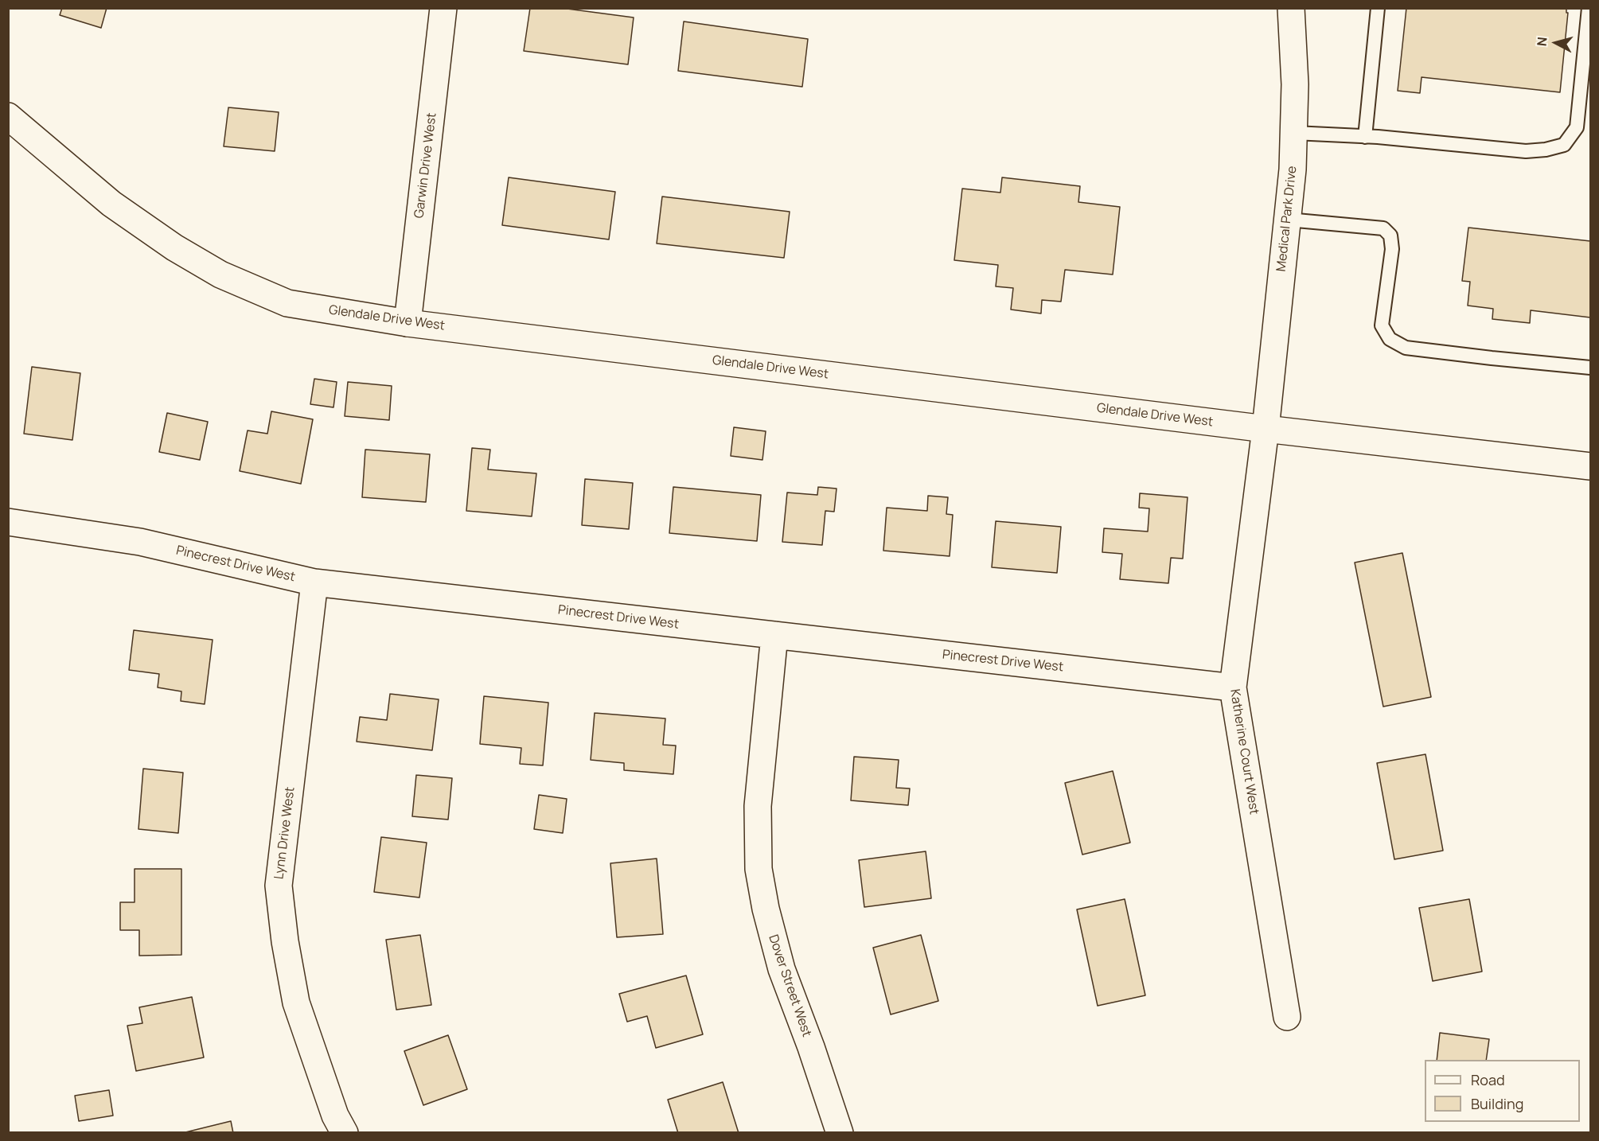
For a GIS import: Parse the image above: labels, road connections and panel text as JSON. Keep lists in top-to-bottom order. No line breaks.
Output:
{"streets":{"street":["Garwin Drive West","Medical Park Drive","Glendale Drive West","Pinecrest Drive West","Katherine Court West","Lynn Drive West","Dover Street West"]},"crossings":[["Garwin Drive West","Glendale Drive West"],["Medical Park Drive","Glendale Drive West"],["Medical Park Drive","Katherine Court West"],["Glendale Drive West","Katherine Court West"],["Pinecrest Drive West","Katherine Court West"],["Pinecrest Drive West","Lynn Drive West"],["Pinecrest Drive West","Dover Street West"]],"legend":["Road","Building"],"north":"left"}
